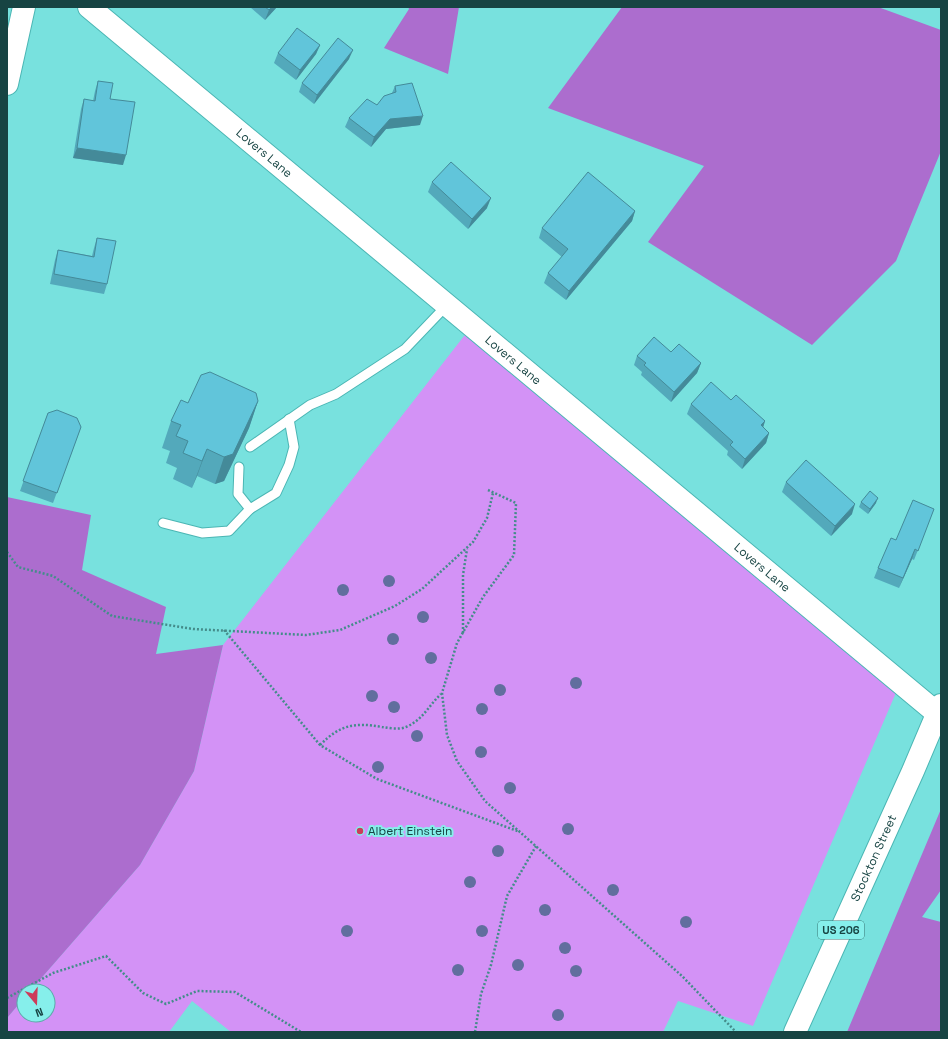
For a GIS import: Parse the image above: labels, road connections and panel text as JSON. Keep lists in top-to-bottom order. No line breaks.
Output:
{"streets":{"main road":["Lovers Lane","Stockton Street","US 206"]},"crossings":[["Lovers Lane","Stockton Street"]],"places":["Albert Einstein"],"north":"bottom"}
